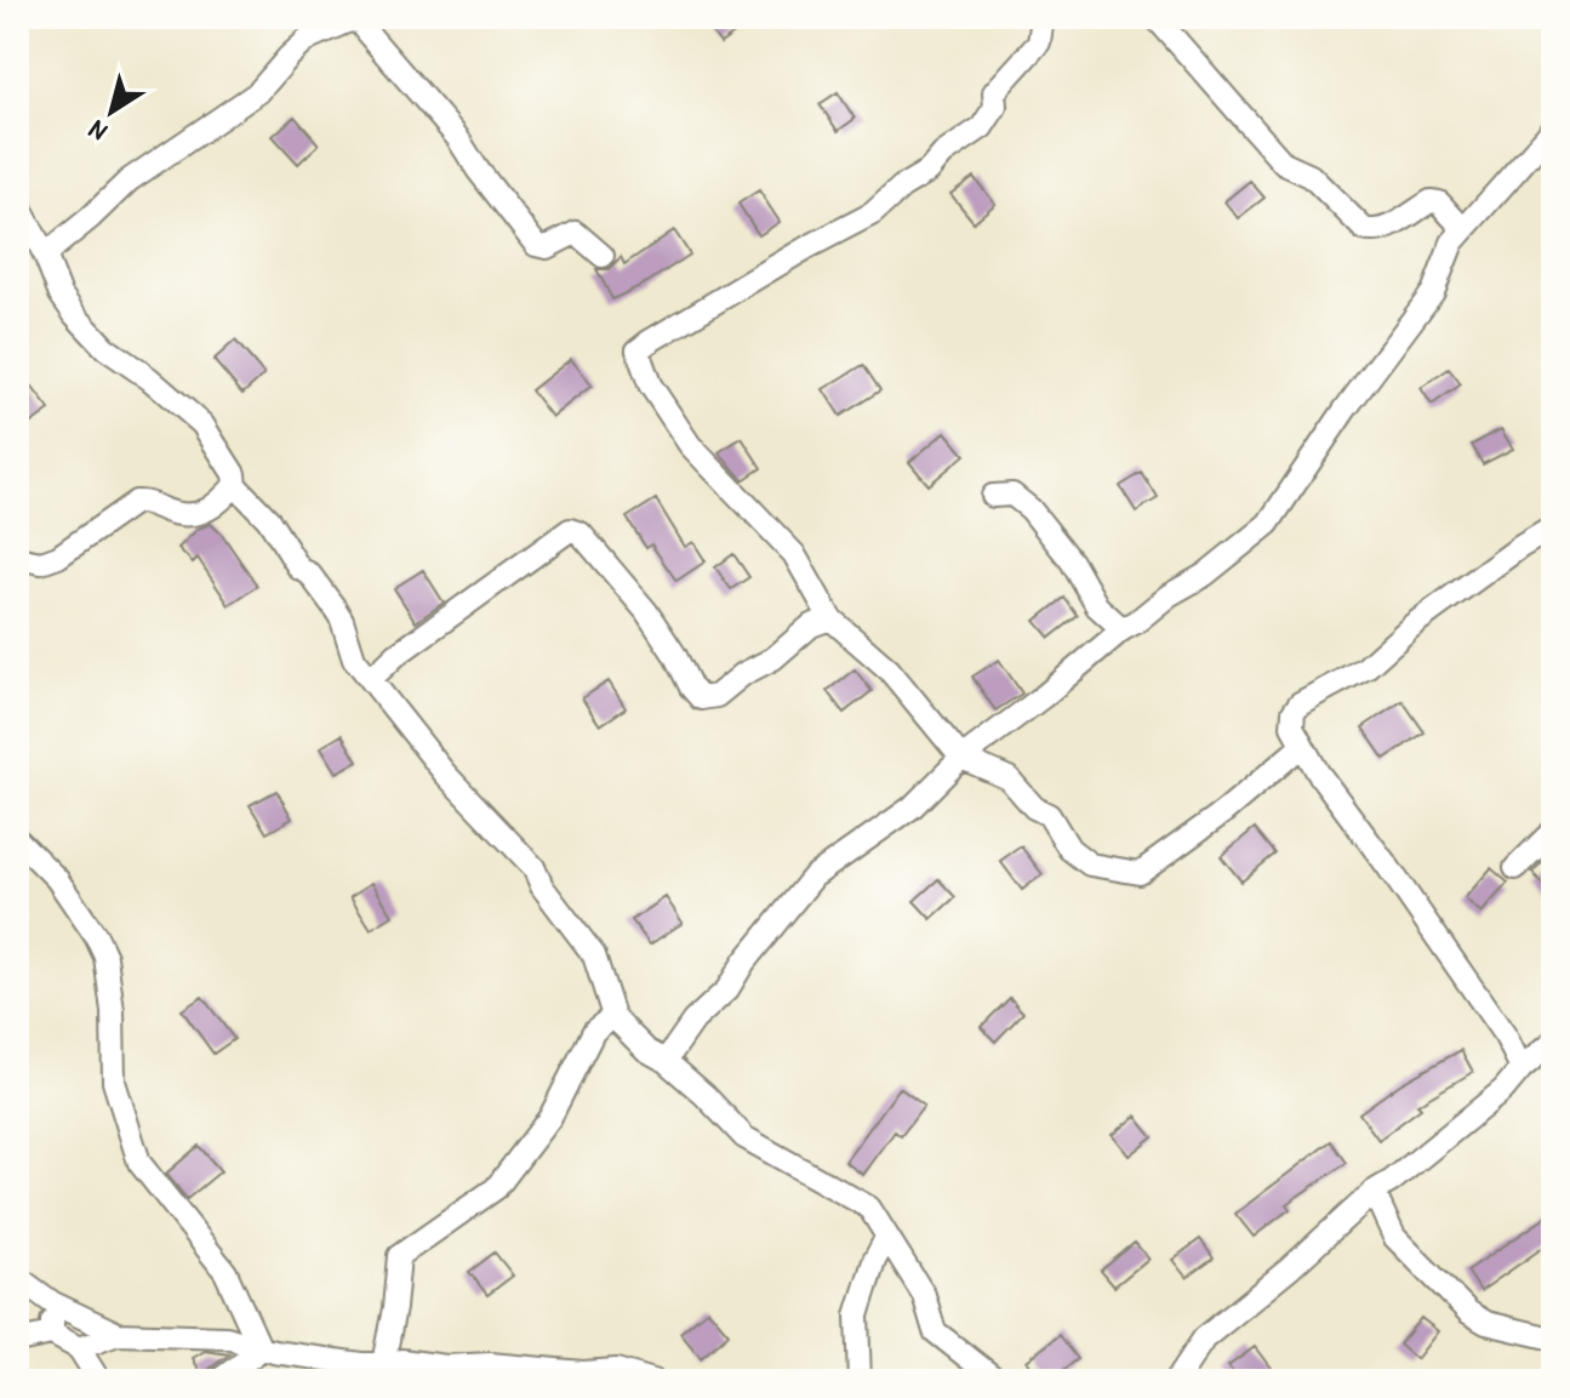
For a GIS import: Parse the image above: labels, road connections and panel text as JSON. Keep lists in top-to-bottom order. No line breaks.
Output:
{"north":"bottom left"}
